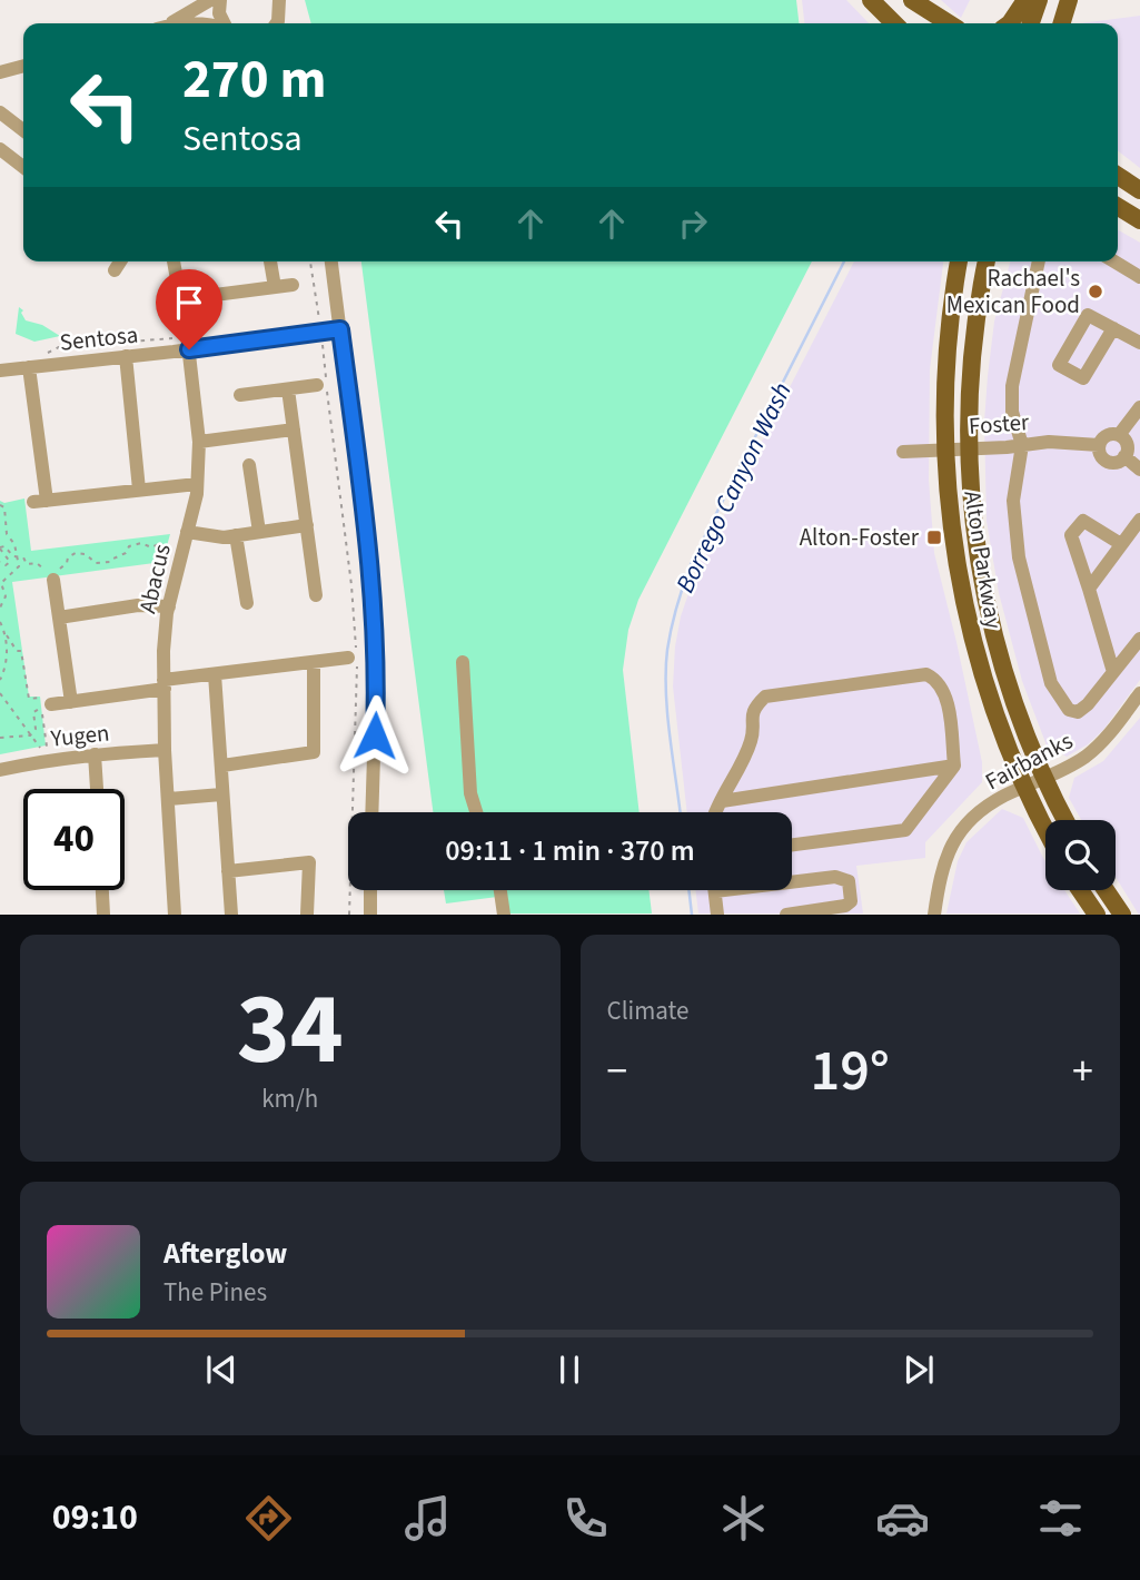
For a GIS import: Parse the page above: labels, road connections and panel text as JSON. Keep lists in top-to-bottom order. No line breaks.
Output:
{"streets":{"main road":["Alton Parkway"],"street":["Sentosa","Foster","Abacus","Yugen","Fairbanks"]},"crossings":[["Sentosa","Abacus"],["Foster","Alton Parkway"],["Alton Parkway","Fairbanks"],["Abacus","Yugen"]],"water":["Borrego Canyon Wash"],"places":{"other":["Rachael's Mexican Food"],"transit":["Alton-Foster"]},"page":{"turn":["270 m","Sentosa"],"limit":"40","trip":"09:11 · 1 min · 370 m","tile":[["34","km/h"],"Climate"],"heat":["−","19°","+"],"song":["Afterglow","The Pines"],"tabs":"09:10"}}
